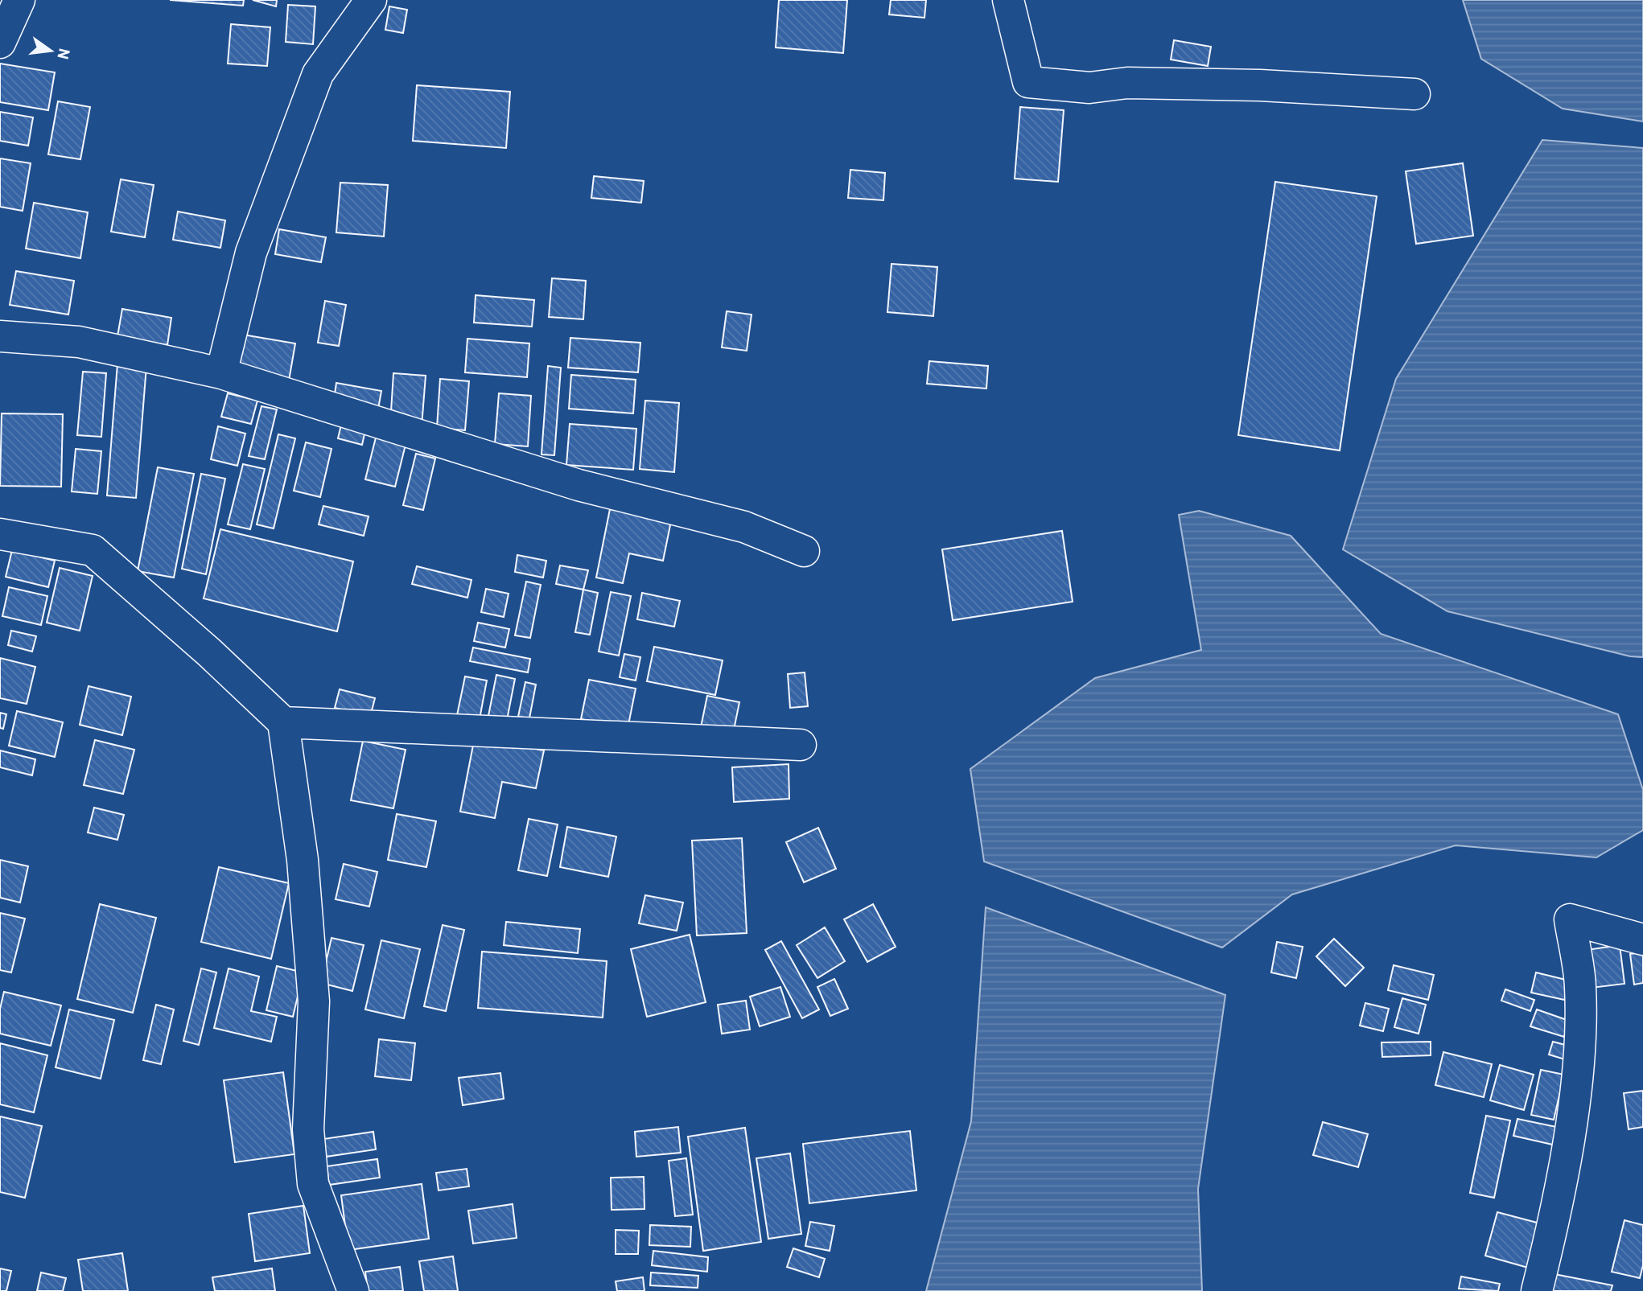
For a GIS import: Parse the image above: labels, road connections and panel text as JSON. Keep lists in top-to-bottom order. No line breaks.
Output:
{"north":"right"}
